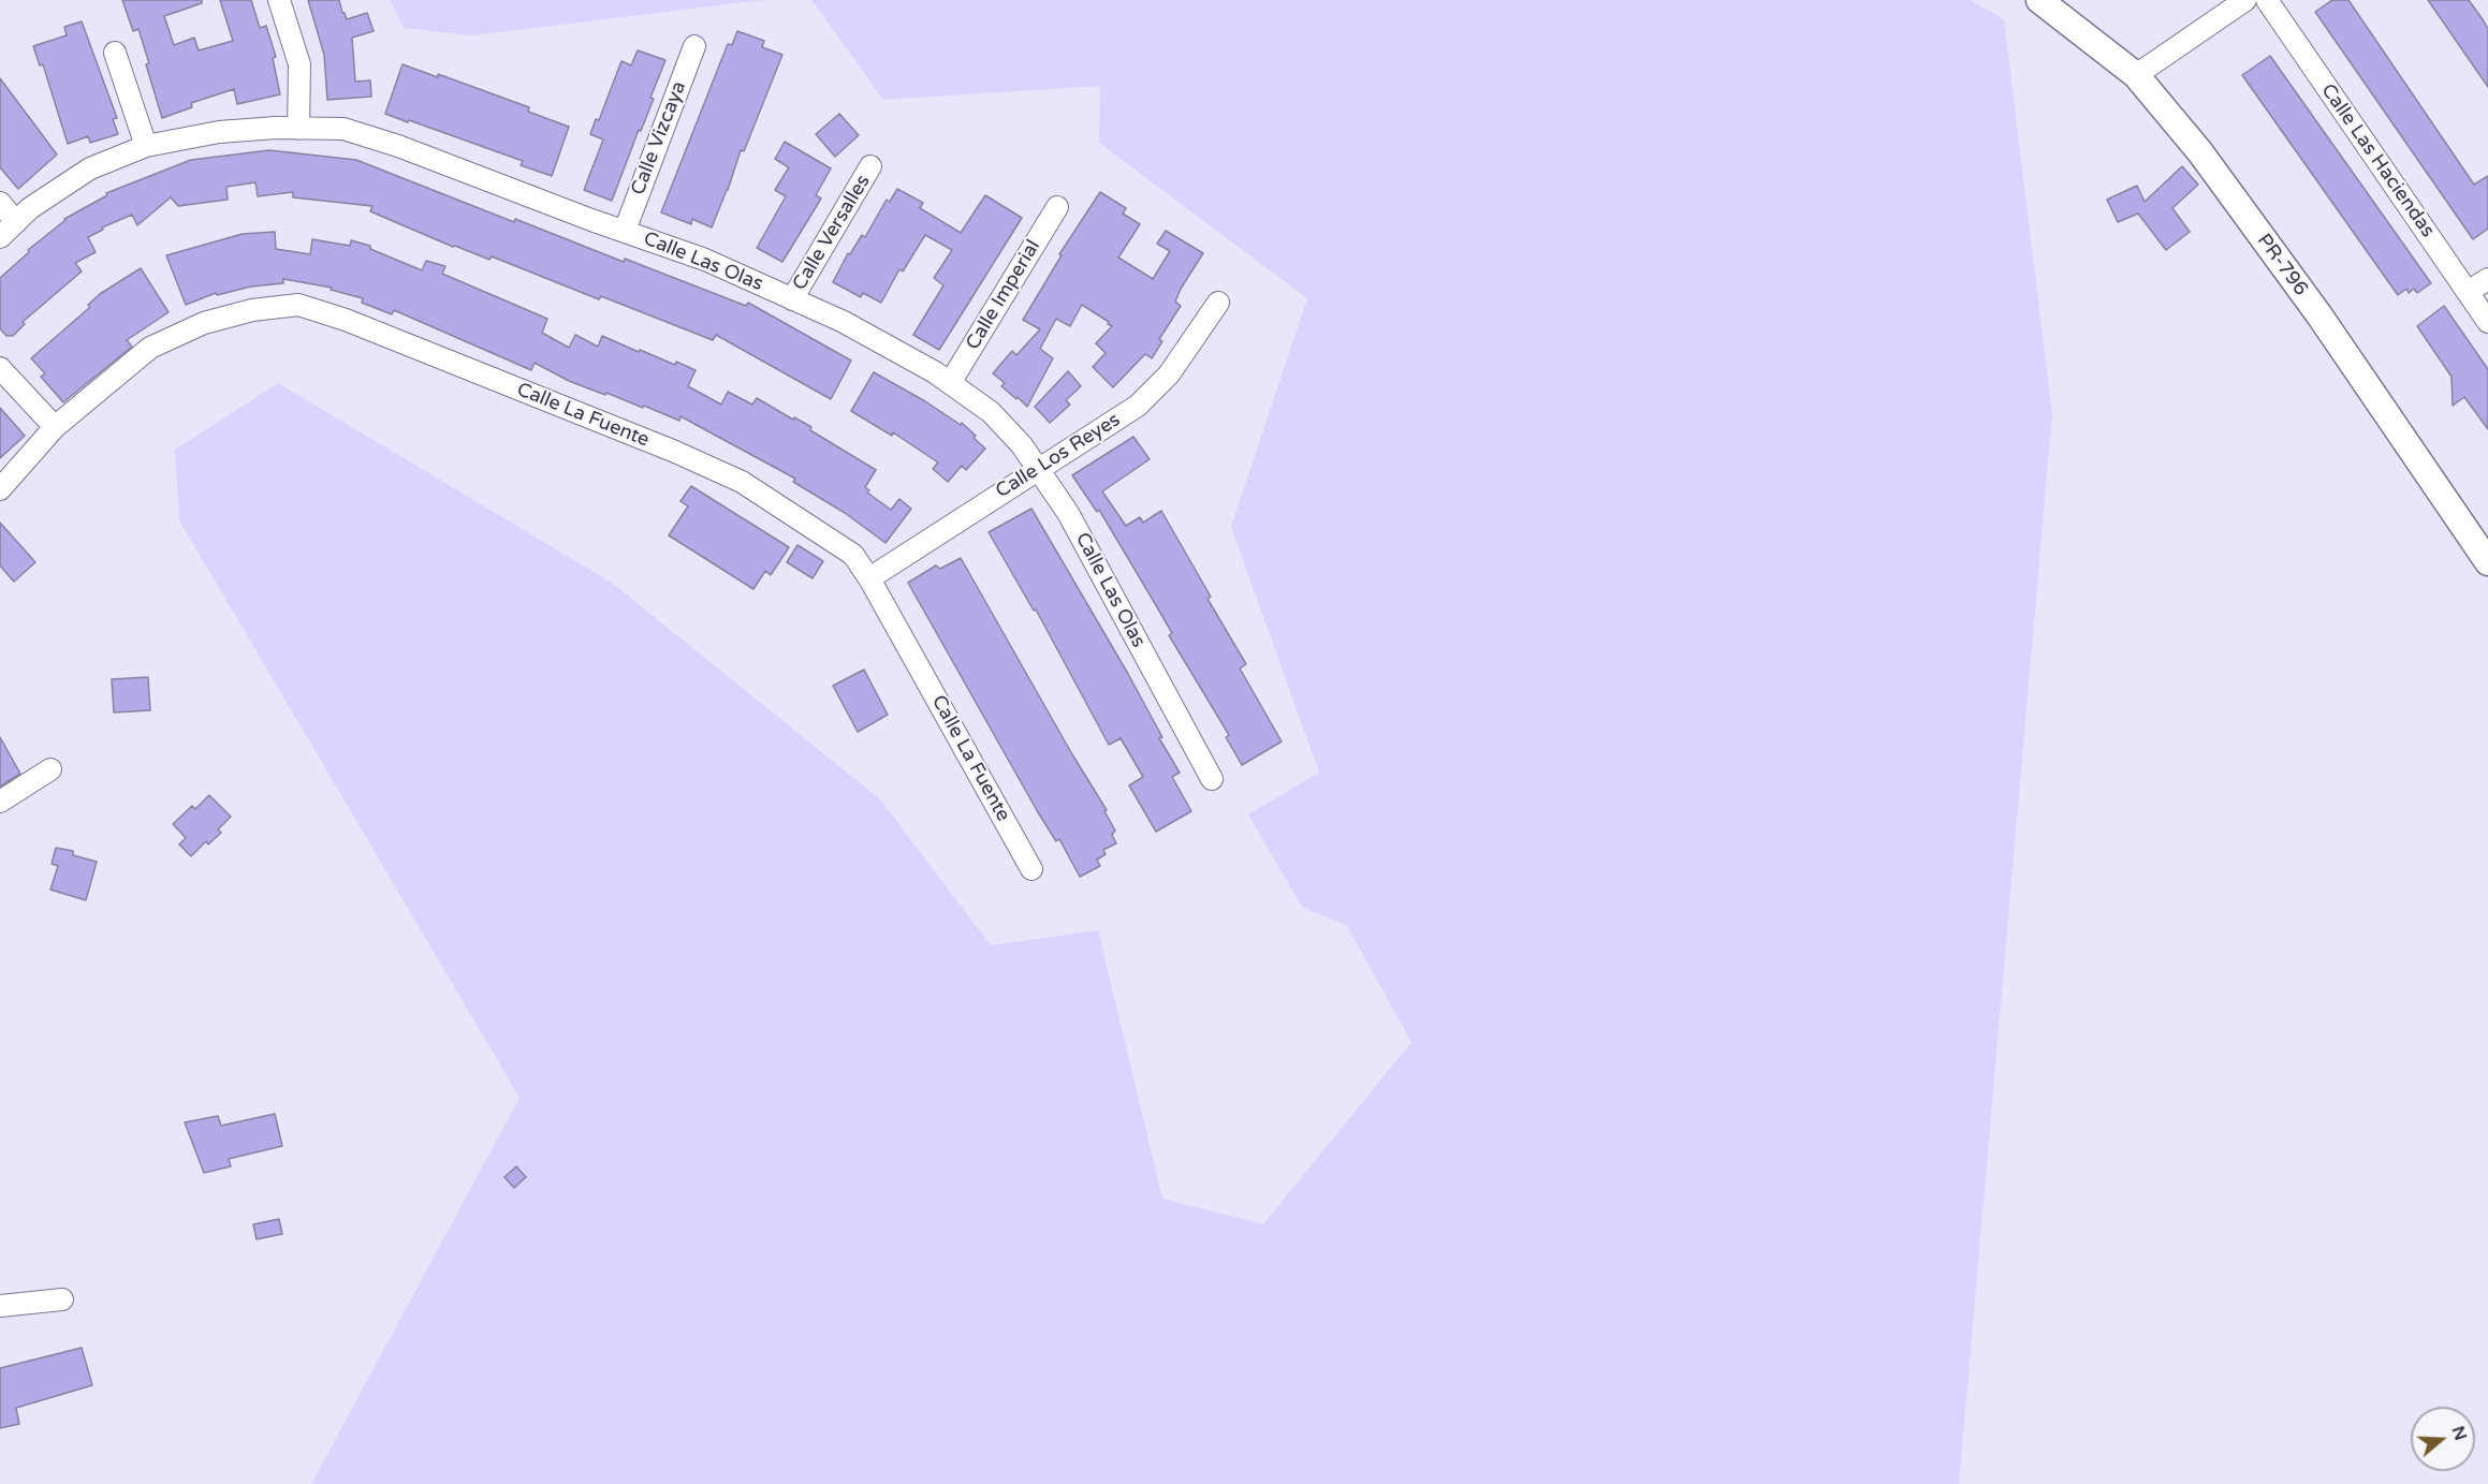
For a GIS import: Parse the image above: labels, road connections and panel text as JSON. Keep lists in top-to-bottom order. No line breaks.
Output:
{"streets":{"street":["Calle Vizcaya","Calle Las Haciendas","Calle Versalles","Calle Las Olas","PR-796","Calle Imperial","Calle La Fuente","Calle Los Reyes"]},"crossings":[["Calle Vizcaya","Calle Las Olas"],["Calle Versalles","Calle Las Olas"],["Calle Las Olas","Calle Imperial"],["Calle Las Olas","Calle Los Reyes"],["Calle La Fuente","Calle Los Reyes"]],"north":"right"}
